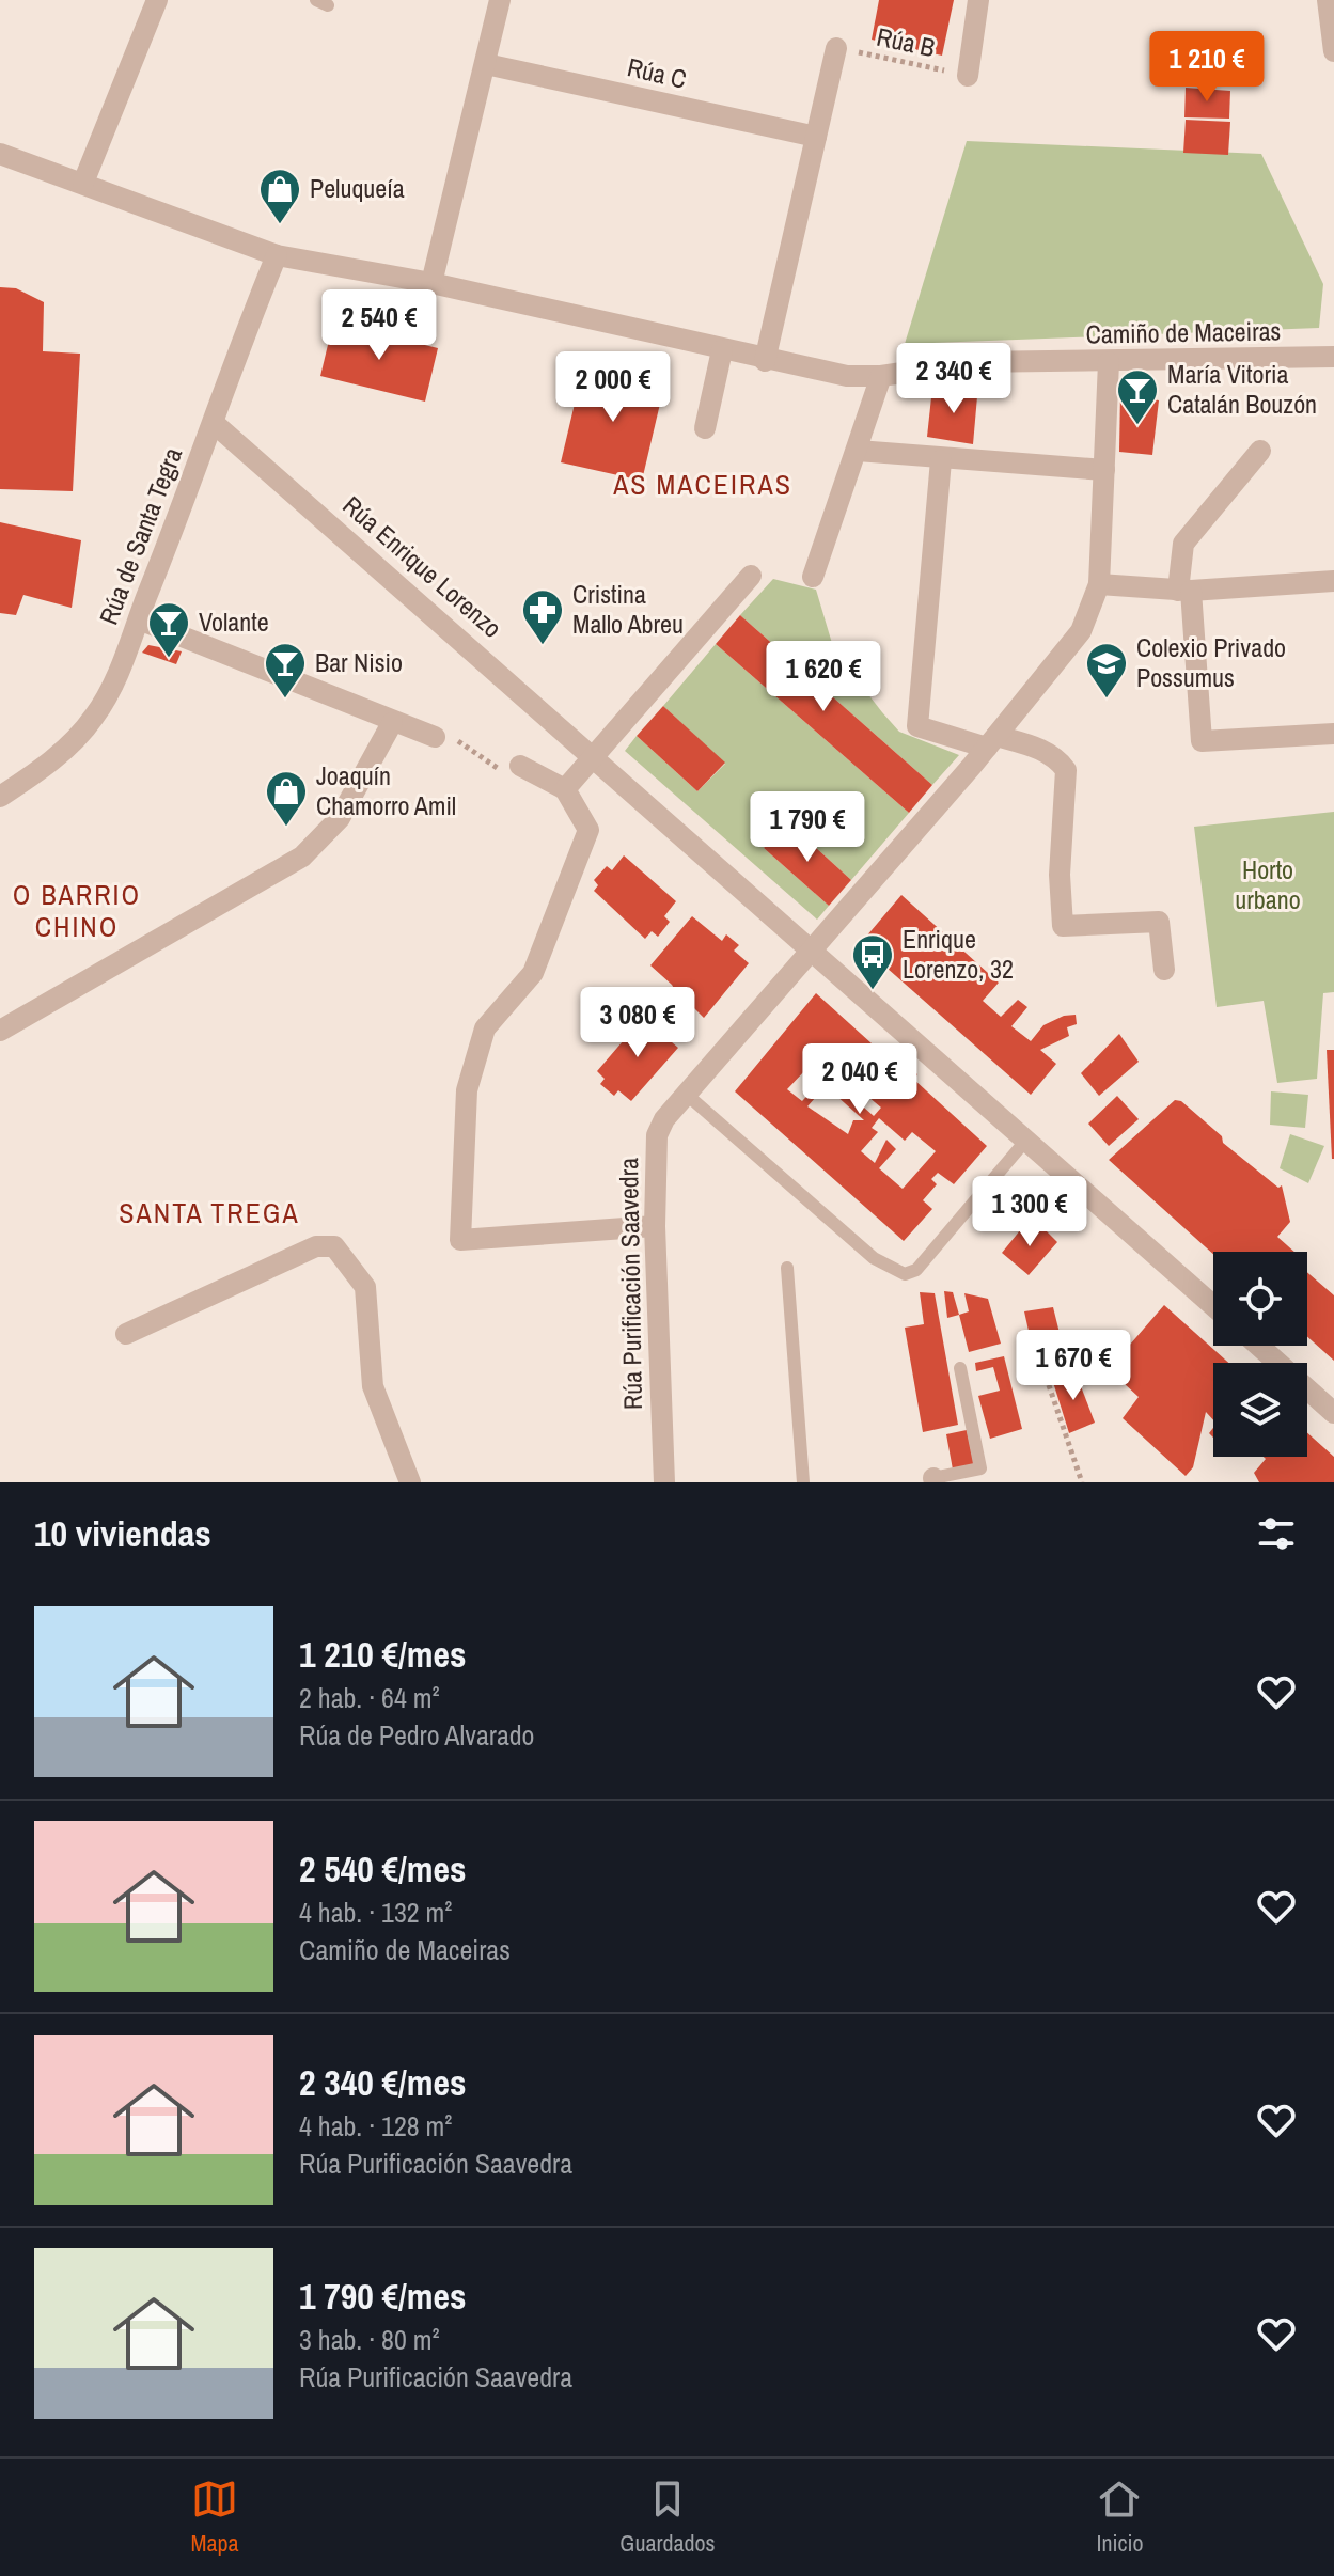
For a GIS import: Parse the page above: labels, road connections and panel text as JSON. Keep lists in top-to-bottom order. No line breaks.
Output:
{"streets":{"street":["Rúa C","Camiño de Maceiras","Rúa de Santa Tegra","Rúa Enrique Lorenzo","Rúa Purificación Saavedra"],"path":["Rúa B"]},"crossings":[["Camiño de Maceiras","Rúa de Santa Tegra"],["Camiño de Maceiras","Rúa Purificación Saavedra"],["Rúa de Santa Tegra","Rúa Enrique Lorenzo"],["Rúa Enrique Lorenzo","Rúa Purificación Saavedra"]],"districts":["AS MACEIRAS","O BARRIO CHINO","SANTA TREGA"],"parks":["Horto urbano"],"places":{"shop":["Peluqueía","Joaquín Chamorro Amil"],"bar":["María Vitoria Catalán Bouzón","Volante","Bar Nisio"],"pharmacy":["Cristina Mallo Abreu"],"school or university":["Colexio Privado Possumus"],"bus stop":["Enrique Lorenzo, 32"]},"page":{"price":["1 210 €","2 540 €","2 340 €","2 000 €","1 620 €","1 790 €","3 080 €","2 040 €","1 300 €","1 670 €"],"heading":"10 viviendas","list":[{"name":"1 210 €/mes","note":"2 hab. · 64 m² · Rúa de Pedro Alvarado"},{"name":"2 540 €/mes","note":"4 hab. · 132 m² · Camiño de Maceiras"},{"name":"2 340 €/mes","note":"4 hab. · 128 m² · Rúa Purificación Saavedra"},{"name":"1 790 €/mes","note":"3 hab. · 80 m² · Rúa Purificación Saavedra"}],"tabs":["Mapa","Guardados","Inicio"]}}
